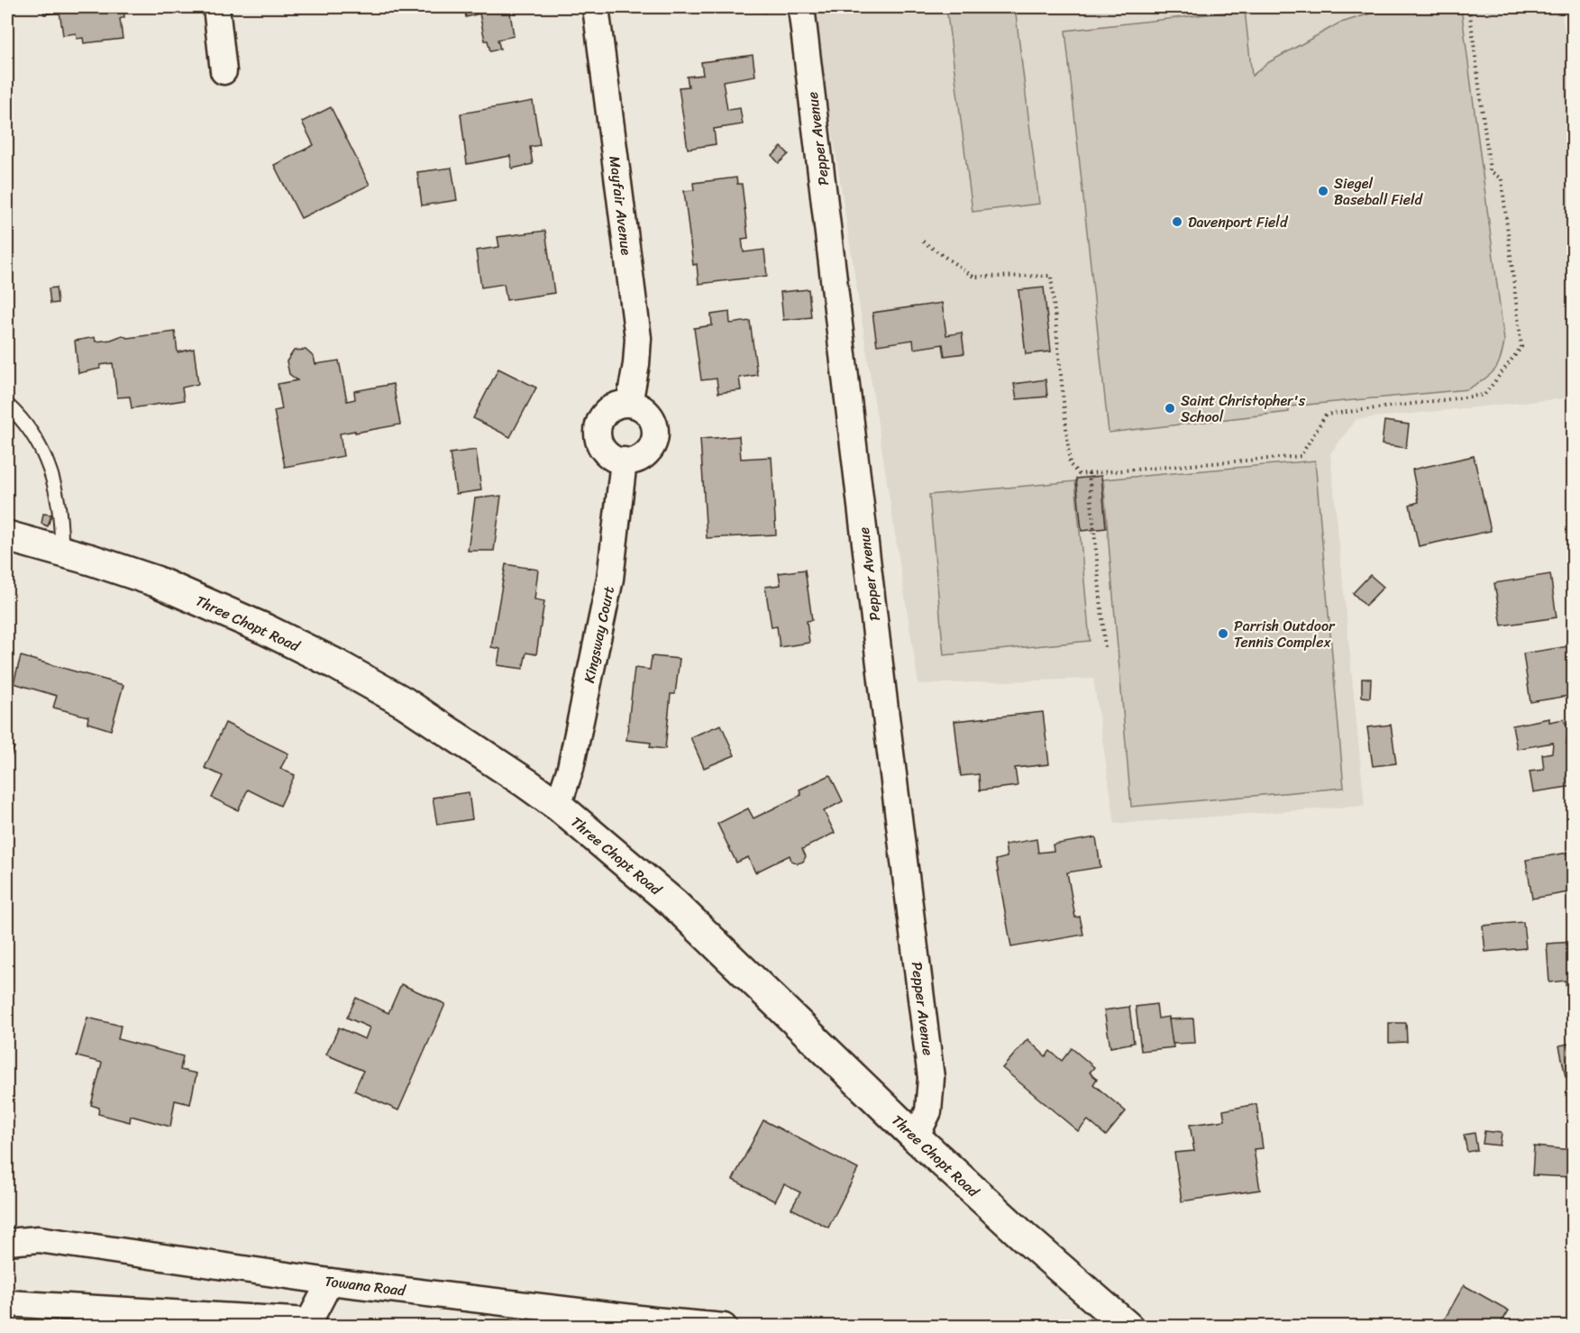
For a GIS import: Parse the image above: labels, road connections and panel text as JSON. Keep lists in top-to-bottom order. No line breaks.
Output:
{"streets":{"main road":["Three Chopt Road"],"street":["Pepper Avenue","Mayfair Avenue","Kingsway Court","Towana Road"]},"crossings":[["Pepper Avenue","Three Chopt Road"],["Mayfair Avenue","Kingsway Court"],["Three Chopt Road","Kingsway Court"]],"places":["Siegel Baseball Field","Davenport Field","Saint Christopher's School","Parrish Outdoor Tennis Complex"]}
